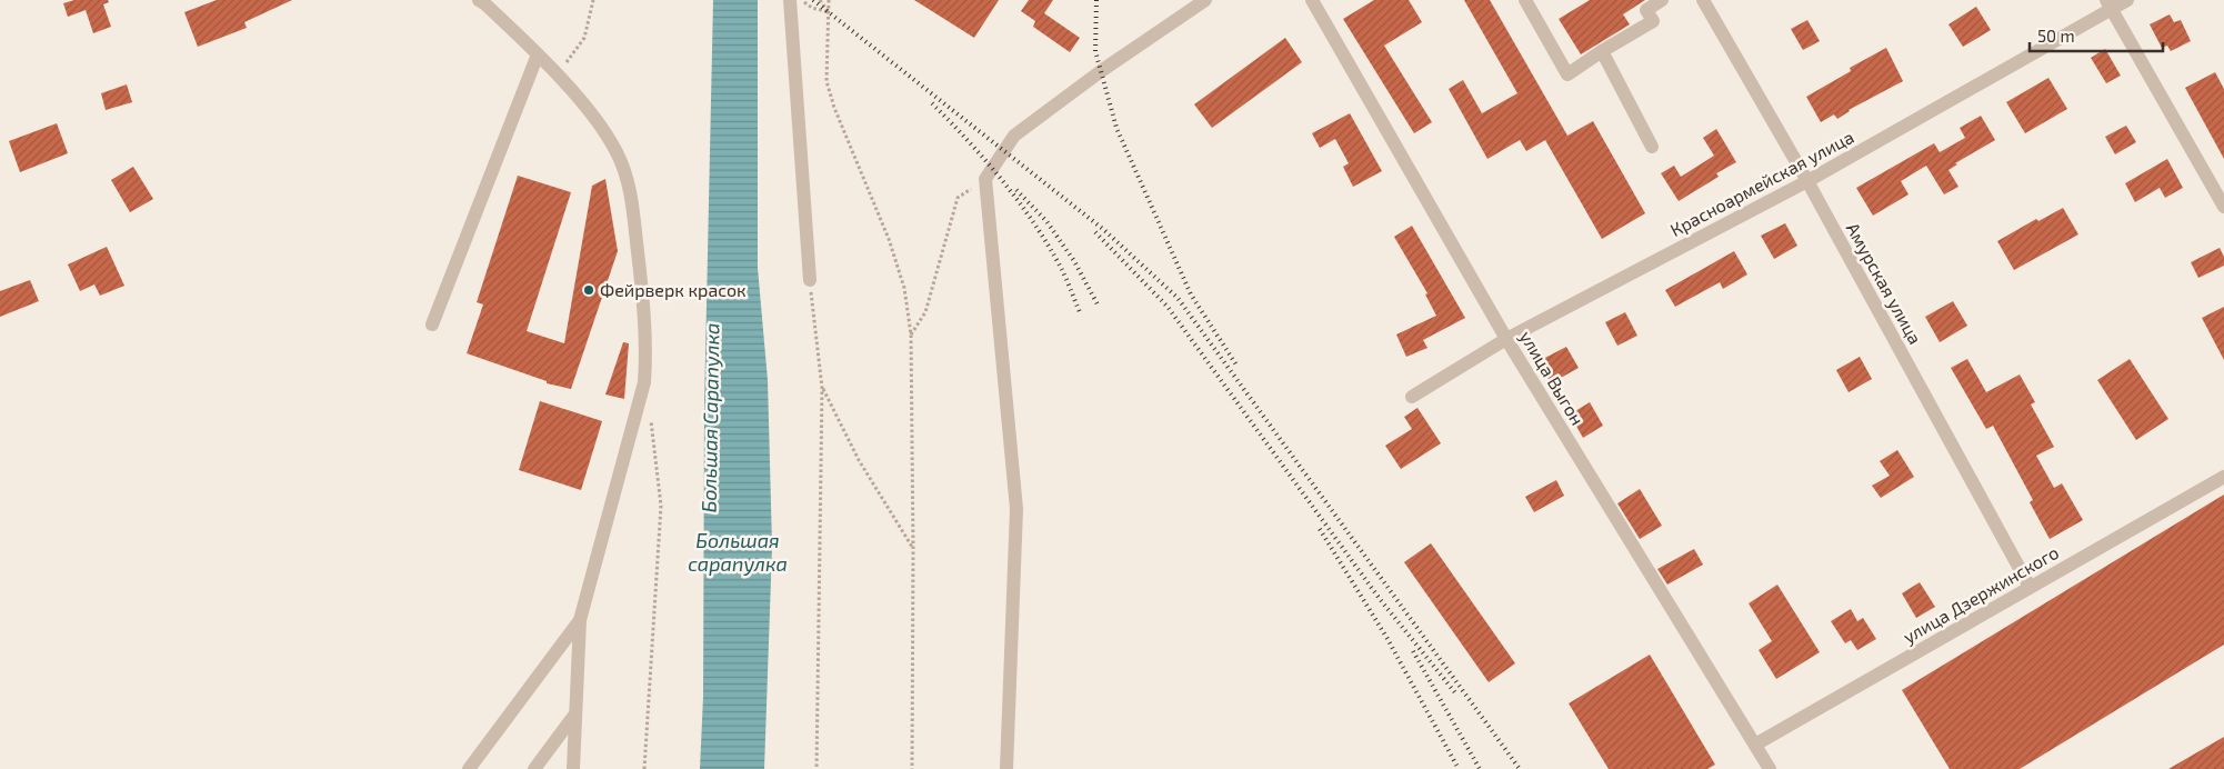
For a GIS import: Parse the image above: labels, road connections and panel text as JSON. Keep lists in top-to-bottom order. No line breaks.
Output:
{"streets":{"street":["Красноармейская улица","Амурская улица","улица Выгон","улица Дзержинского"]},"crossings":[["Красноармейская улица","Амурская улица"],["Красноармейская улица","улица Выгон"],["Амурская улица","улица Дзержинского"],["улица Выгон","улица Дзержинского"]],"water":["Большая Сарапулка","Большая сарапулка"],"places":["Фейрверк красок"],"scale_bar":"50 m"}
